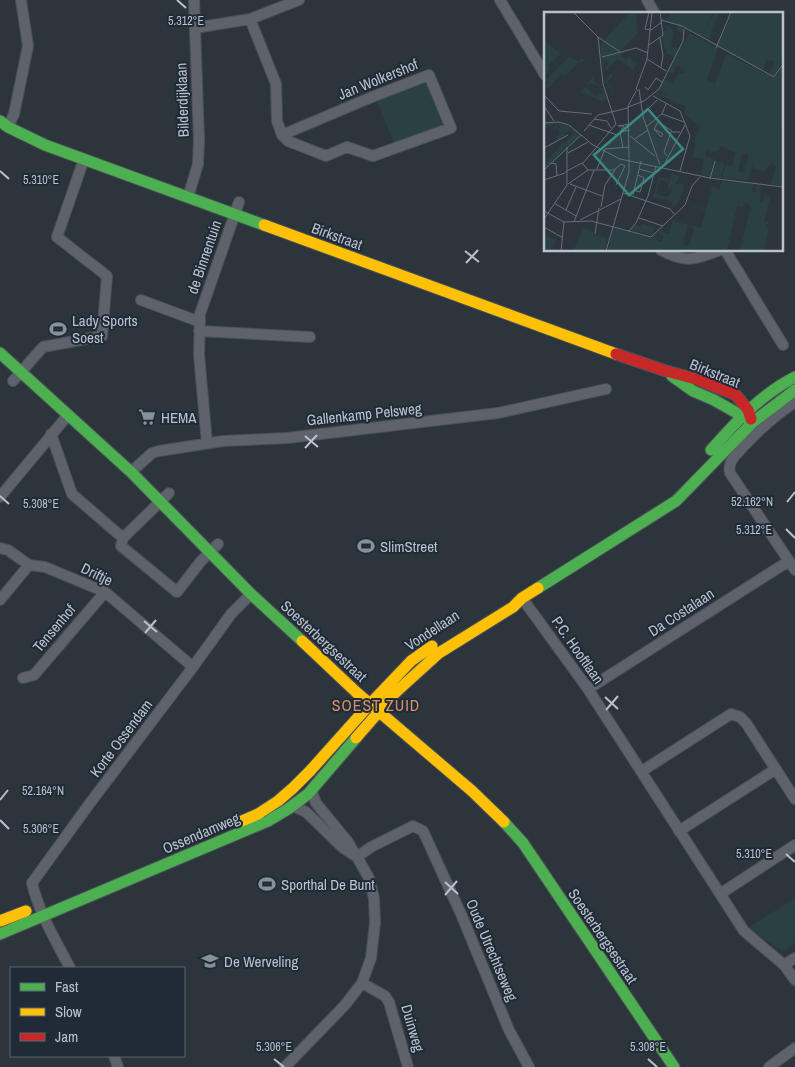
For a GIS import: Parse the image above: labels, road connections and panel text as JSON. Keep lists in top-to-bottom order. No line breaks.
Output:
{"streets":{"main road":["Birkstraat","Vondellaan","Soesterbergsestraat","Ossendamweg"],"street":["Jan Wolkershof","Bilderdijklaan","de Binnentuin","Gallenkamp Pelsweg","Driftje","Da Costalaan","Tensenhof","P.C. Hooftlaan","Korte Ossendam","Oude Utrechtseweg","Duinweg"]},"crossings":[["Bilderdijklaan","Birkstraat"],["Birkstraat","de Binnentuin"],["Birkstraat","Vondellaan"],["de Binnentuin","Gallenkamp Pelsweg"],["Gallenkamp Pelsweg","Soesterbergsestraat"],["Driftje","Tensenhof"],["Driftje","Korte Ossendam"],["Da Costalaan","P.C. Hooftlaan"],["Vondellaan","Soesterbergsestraat"],["Vondellaan","P.C. Hooftlaan"],["Vondellaan","Ossendamweg"],["Soesterbergsestraat","Korte Ossendam"],["Soesterbergsestraat","Ossendamweg"],["Korte Ossendam","Ossendamweg"]],"districts":["SOEST ZUID"],"places":{"sports":["Lady Sports Soest","SlimStreet","Sporthal De Bunt"],"supermarket":["HEMA"],"school or university":["De Werveling"]},"legend":["Fast","Slow","Jam"],"coordinates":["5.312°E","5.310°E","52.162°N","5.308°E","52.164°N","5.306°E"]}
